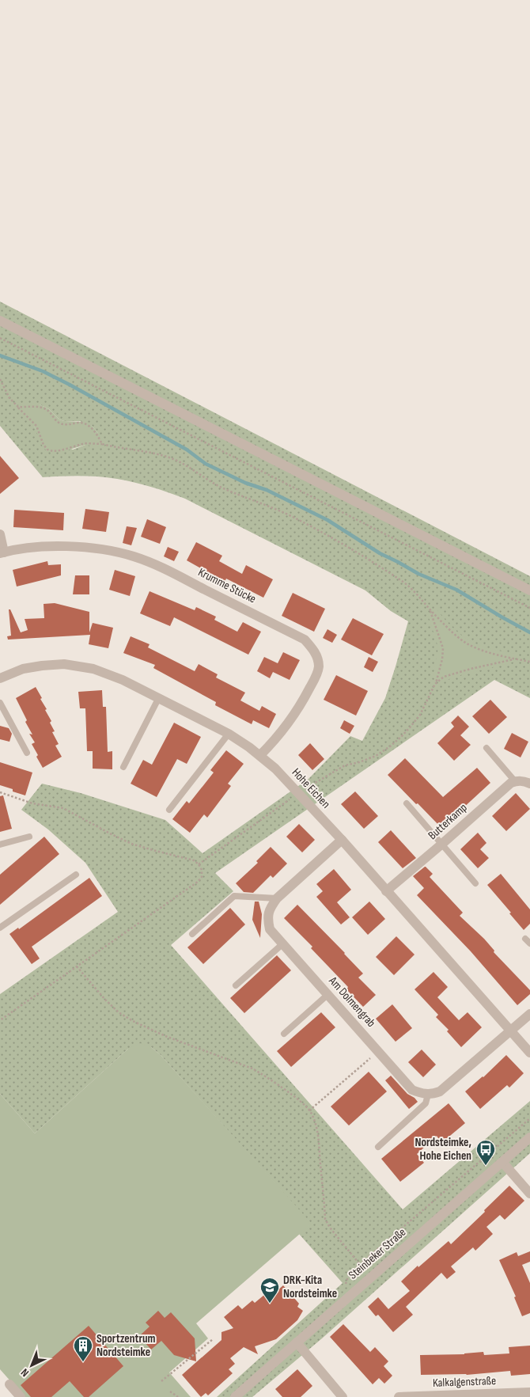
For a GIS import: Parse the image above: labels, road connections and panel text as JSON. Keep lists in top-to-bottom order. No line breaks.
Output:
{"streets":{"street":["Krumme Stücke","Hohe Eichen","Butterkamp","Am Dolmengrab","Steinbeker Straße","Kalkalgenstraße"]},"crossings":[["Krumme Stücke","Hohe Eichen"],["Hohe Eichen","Butterkamp"],["Hohe Eichen","Am Dolmengrab"]],"places":{"bus stop":["Nordsteimke, Hohe Eichen"],"school or university":["DRK-Kita Nordsteimke"],"building":["Sportzentrum Nordsteimke"]},"north":"bottom left"}
